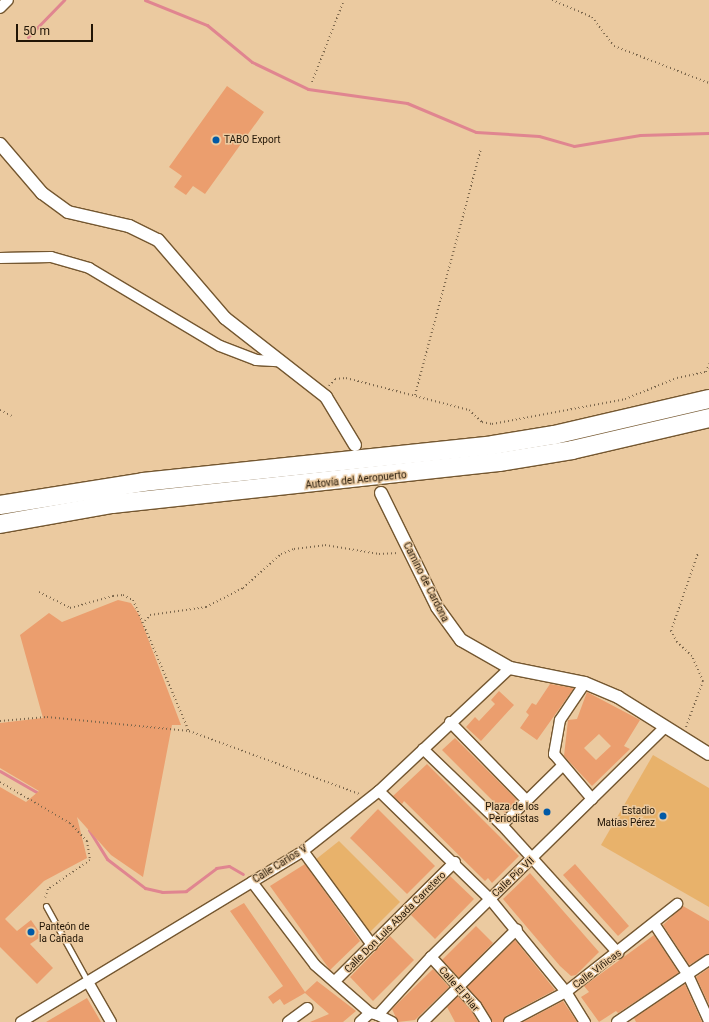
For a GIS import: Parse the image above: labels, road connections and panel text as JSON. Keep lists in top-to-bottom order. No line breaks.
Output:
{"streets":{"highway":["Autovía del Aeropuerto"],"street":["Camino de Cardona","Calle Carlos V","Calle Pío VII","Calle Don Luis Abada Carretero","Calle Viñicas","Calle El Pilar"]},"crossings":[["Camino de Cardona","Calle Carlos V"],["Camino de Cardona","Calle Pío VII"],["Calle Pío VII","Calle El Pilar"]],"places":["TABO Export","Plaza de los Periodistas","Estadio Matías Pérez","Panteón de la Cañada"],"scale_bar":"50 m"}
